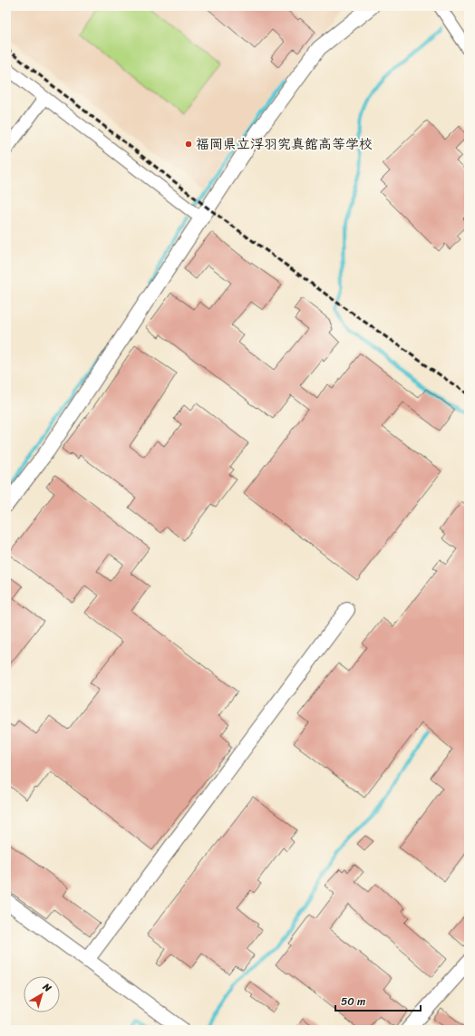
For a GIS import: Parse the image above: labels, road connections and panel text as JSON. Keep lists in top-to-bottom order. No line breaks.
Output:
{"places":["福岡県立浮羽究真館高等学校"],"scale_bar":"50 m","north":"top right"}
